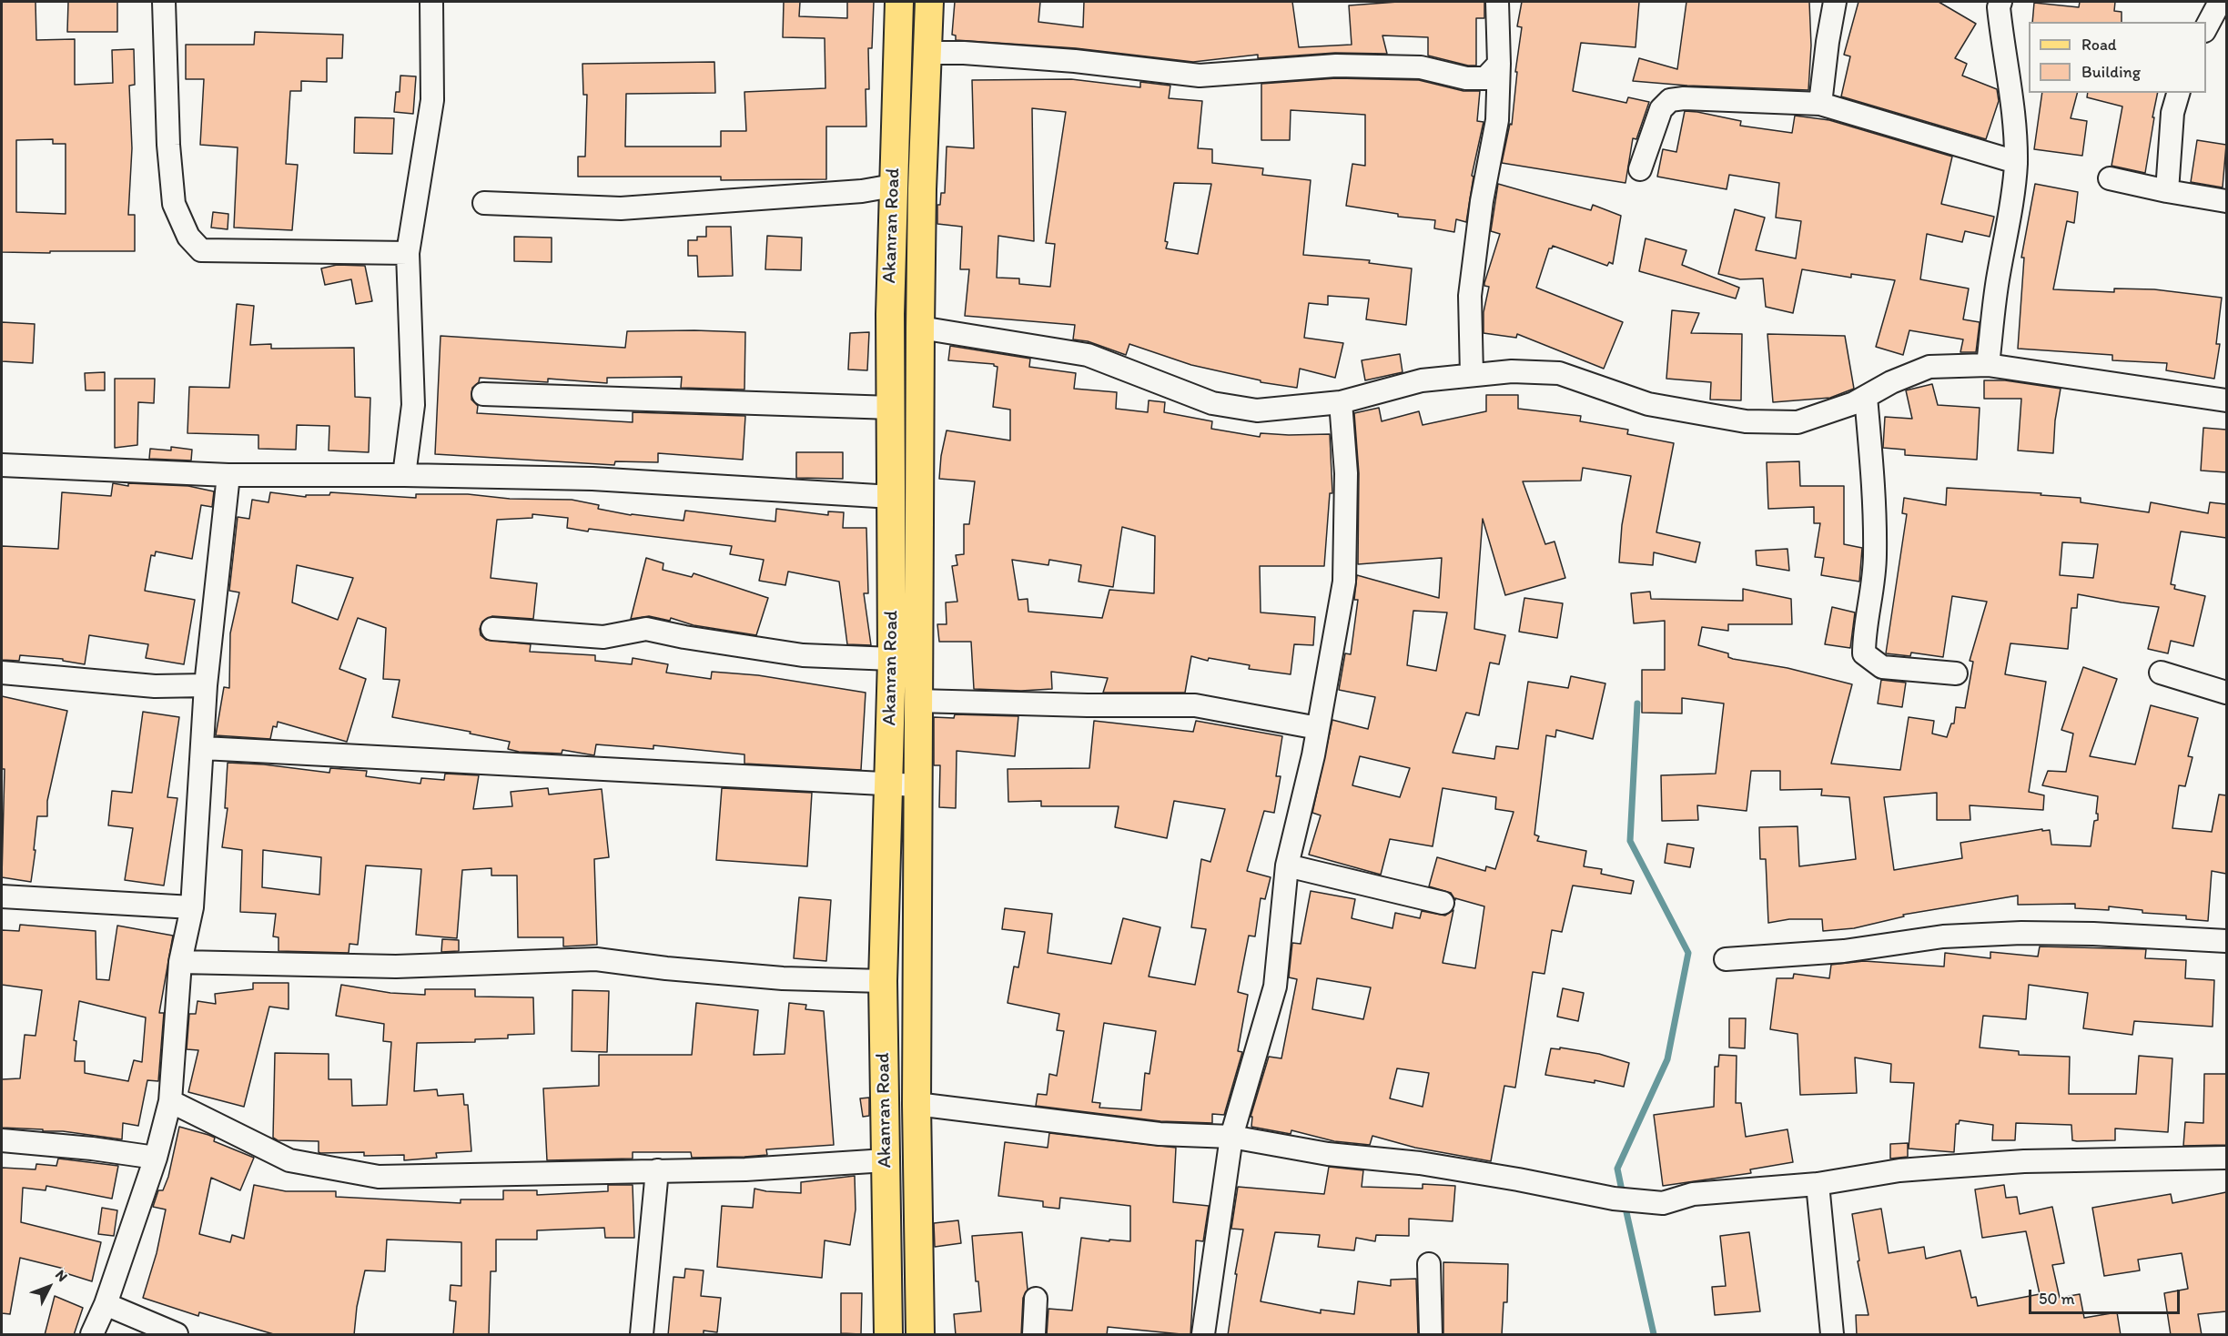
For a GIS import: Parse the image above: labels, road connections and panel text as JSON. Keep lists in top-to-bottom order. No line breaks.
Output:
{"streets":{"main road":["Akanran Road"]},"legend":["Road","Building"],"scale_bar":"50 m","north":"top right"}
